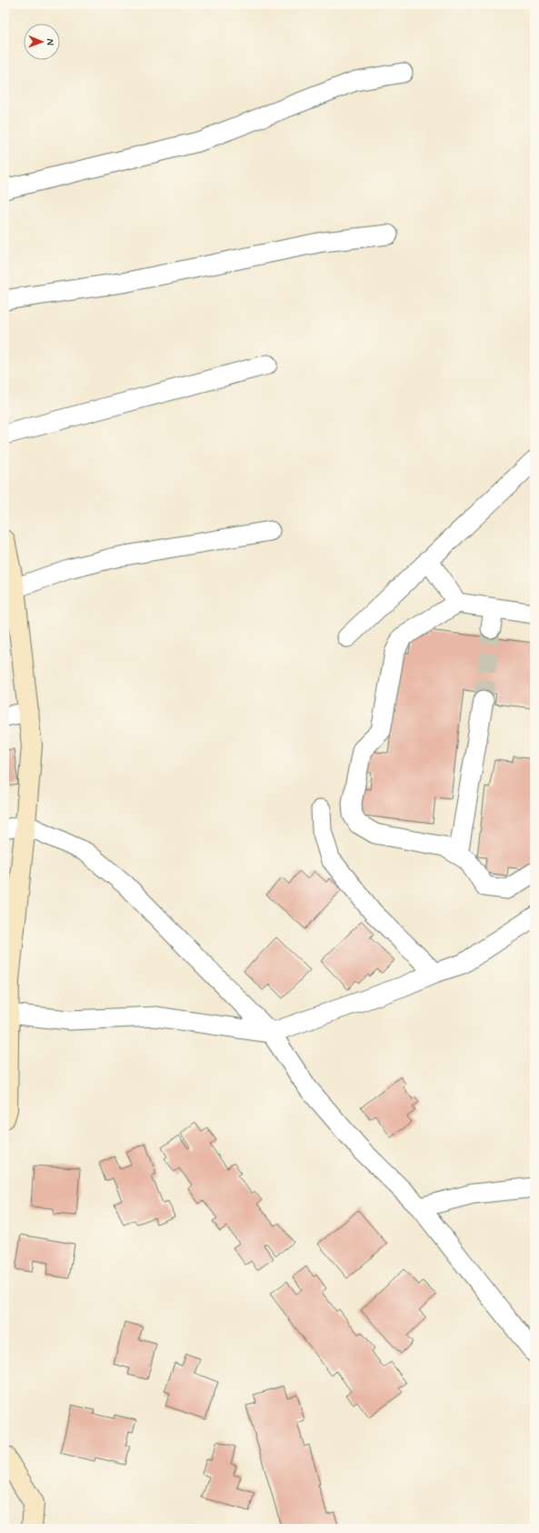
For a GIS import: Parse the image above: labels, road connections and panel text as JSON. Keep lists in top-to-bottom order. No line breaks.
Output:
{"north":"right"}
